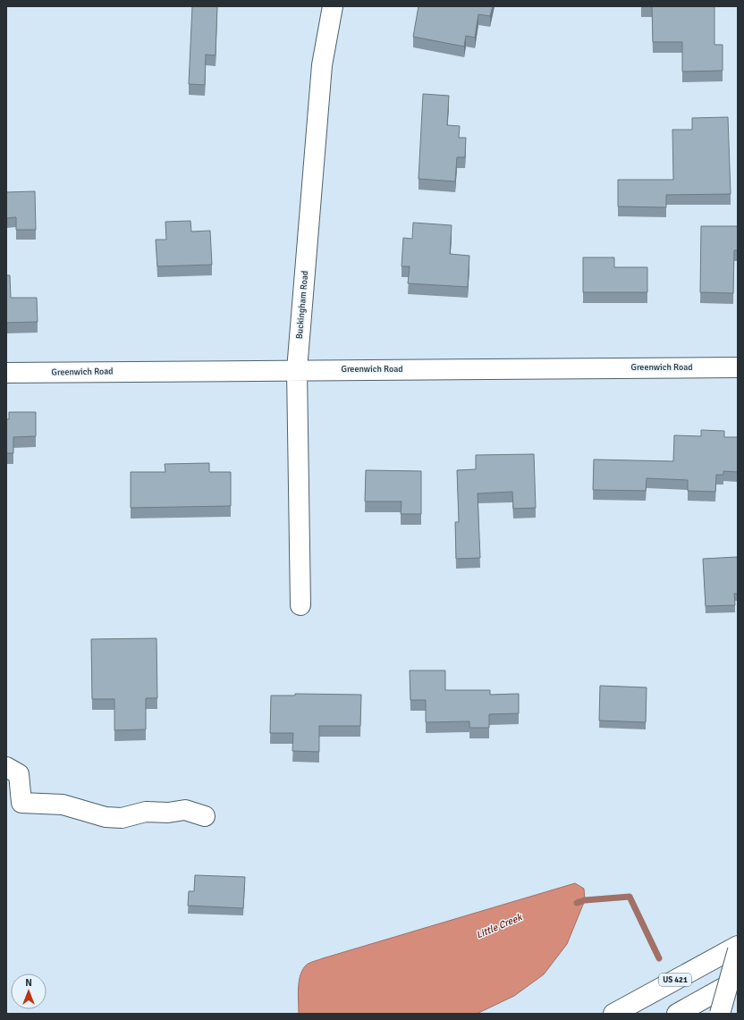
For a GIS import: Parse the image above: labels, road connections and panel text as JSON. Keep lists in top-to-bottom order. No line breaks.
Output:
{"streets":{"main road":["Buckingham Road","Greenwich Road","US 421"]},"crossings":[["Buckingham Road","Greenwich Road"]],"water":["Little Creek"],"north":"top"}
